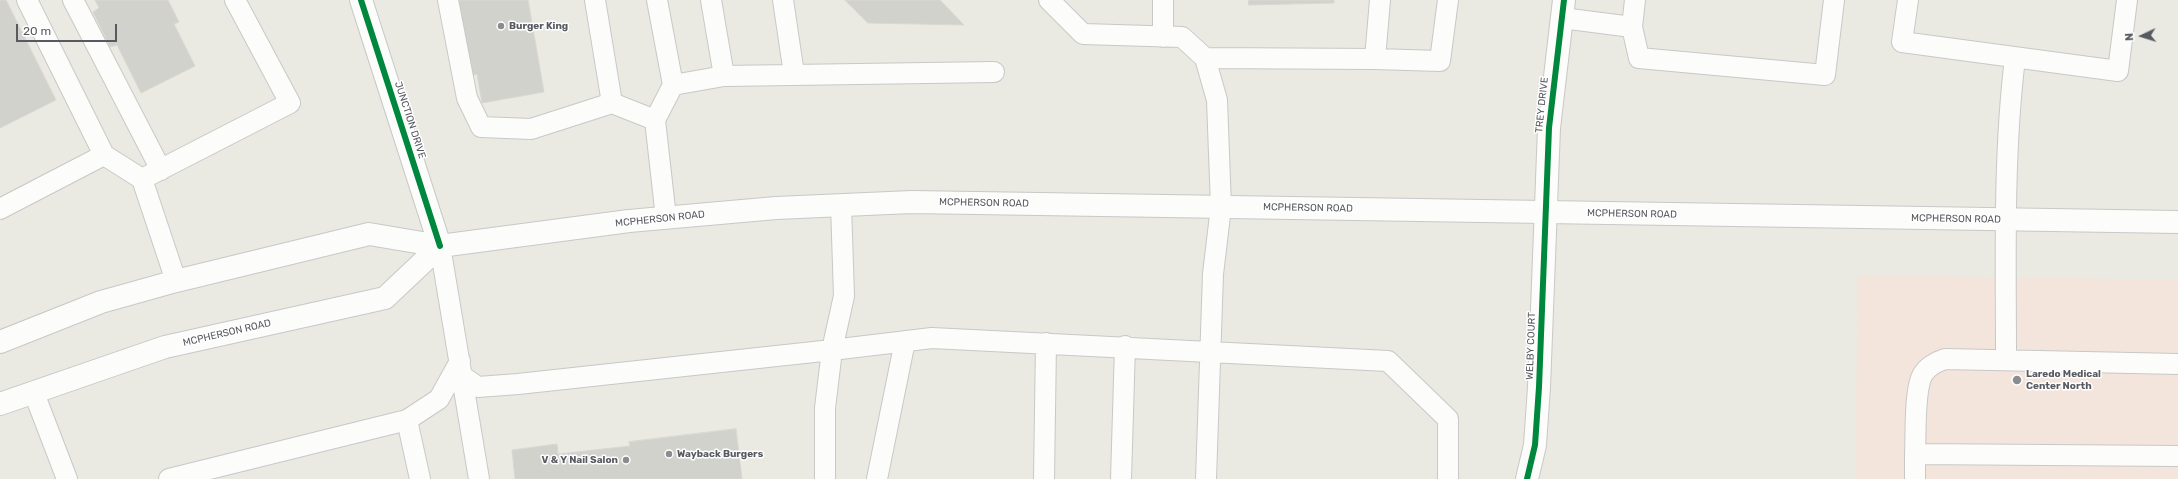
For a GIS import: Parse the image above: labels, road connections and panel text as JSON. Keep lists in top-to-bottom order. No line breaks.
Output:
{"streets":{"main road":["TREY DRIVE","JUNCTION DRIVE","MCPHERSON ROAD","WELBY COURT"]},"crossings":[["TREY DRIVE","MCPHERSON ROAD"],["TREY DRIVE","WELBY COURT"],["JUNCTION DRIVE","MCPHERSON ROAD"],["MCPHERSON ROAD","WELBY COURT"]],"places":["Burger King","Laredo Medical Center North","Wayback Burgers","V & Y Nail Salon"],"scale_bar":"20 m","north":"left"}
